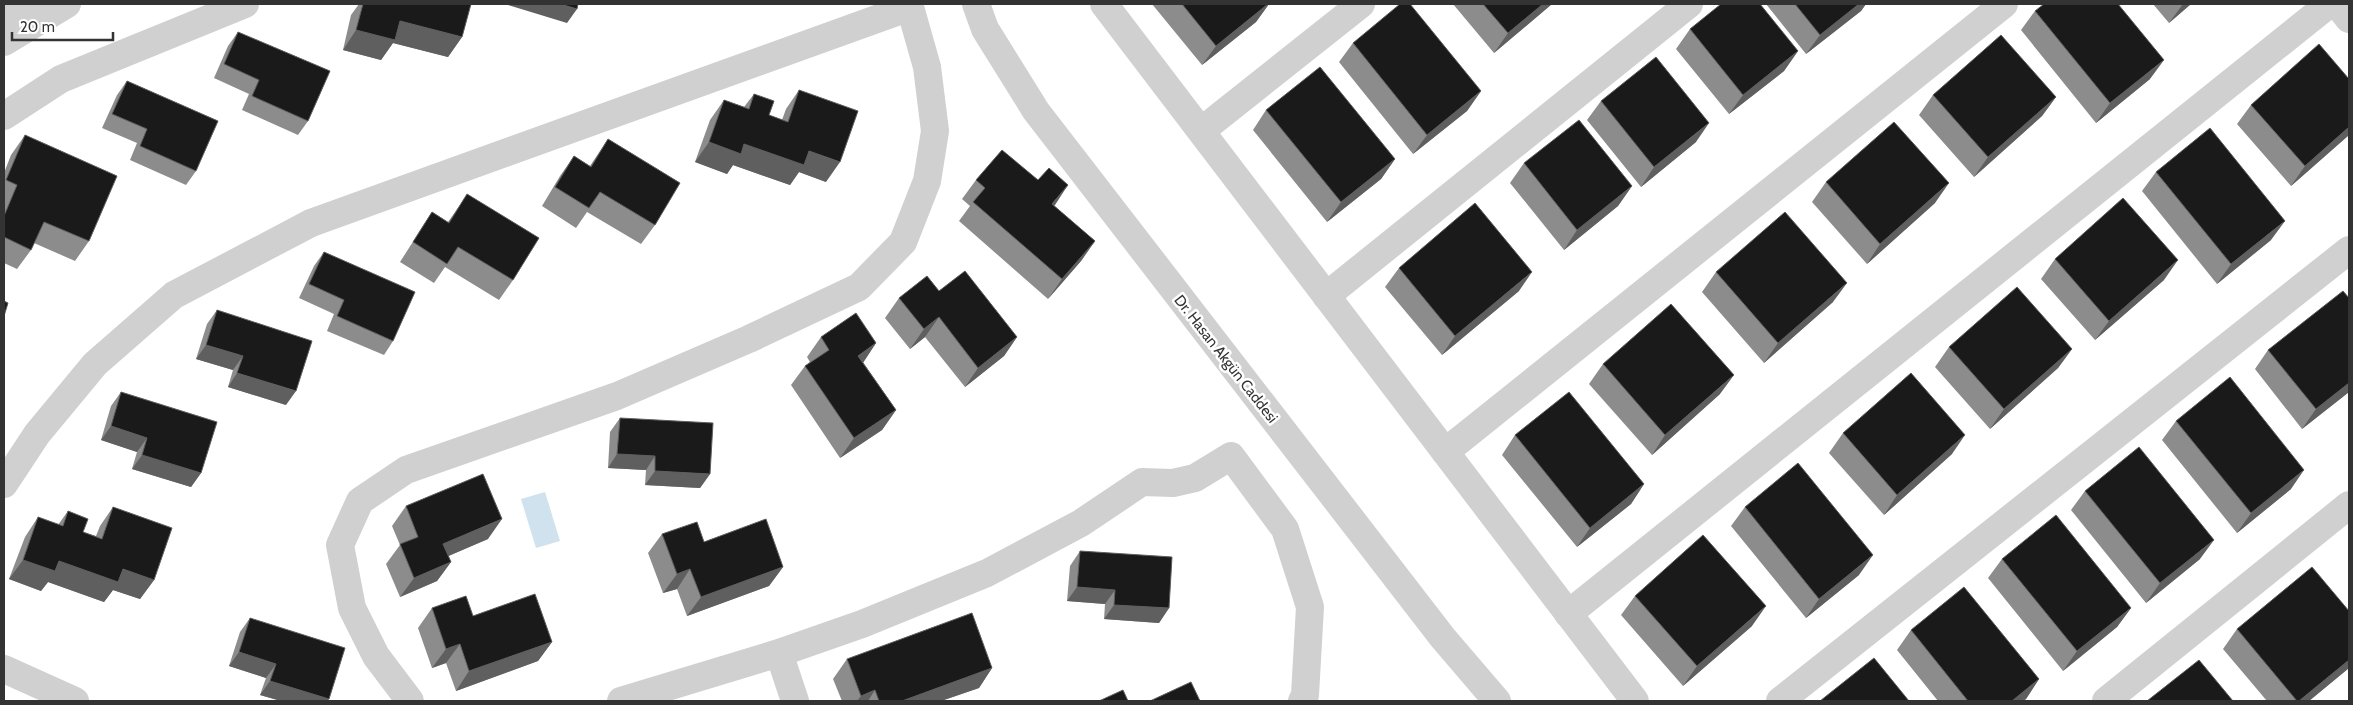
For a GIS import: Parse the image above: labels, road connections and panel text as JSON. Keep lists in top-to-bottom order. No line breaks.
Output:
{"streets":{"street":["Dr. Hasan Akgün Caddesi"]},"scale_bar":"20 m"}
